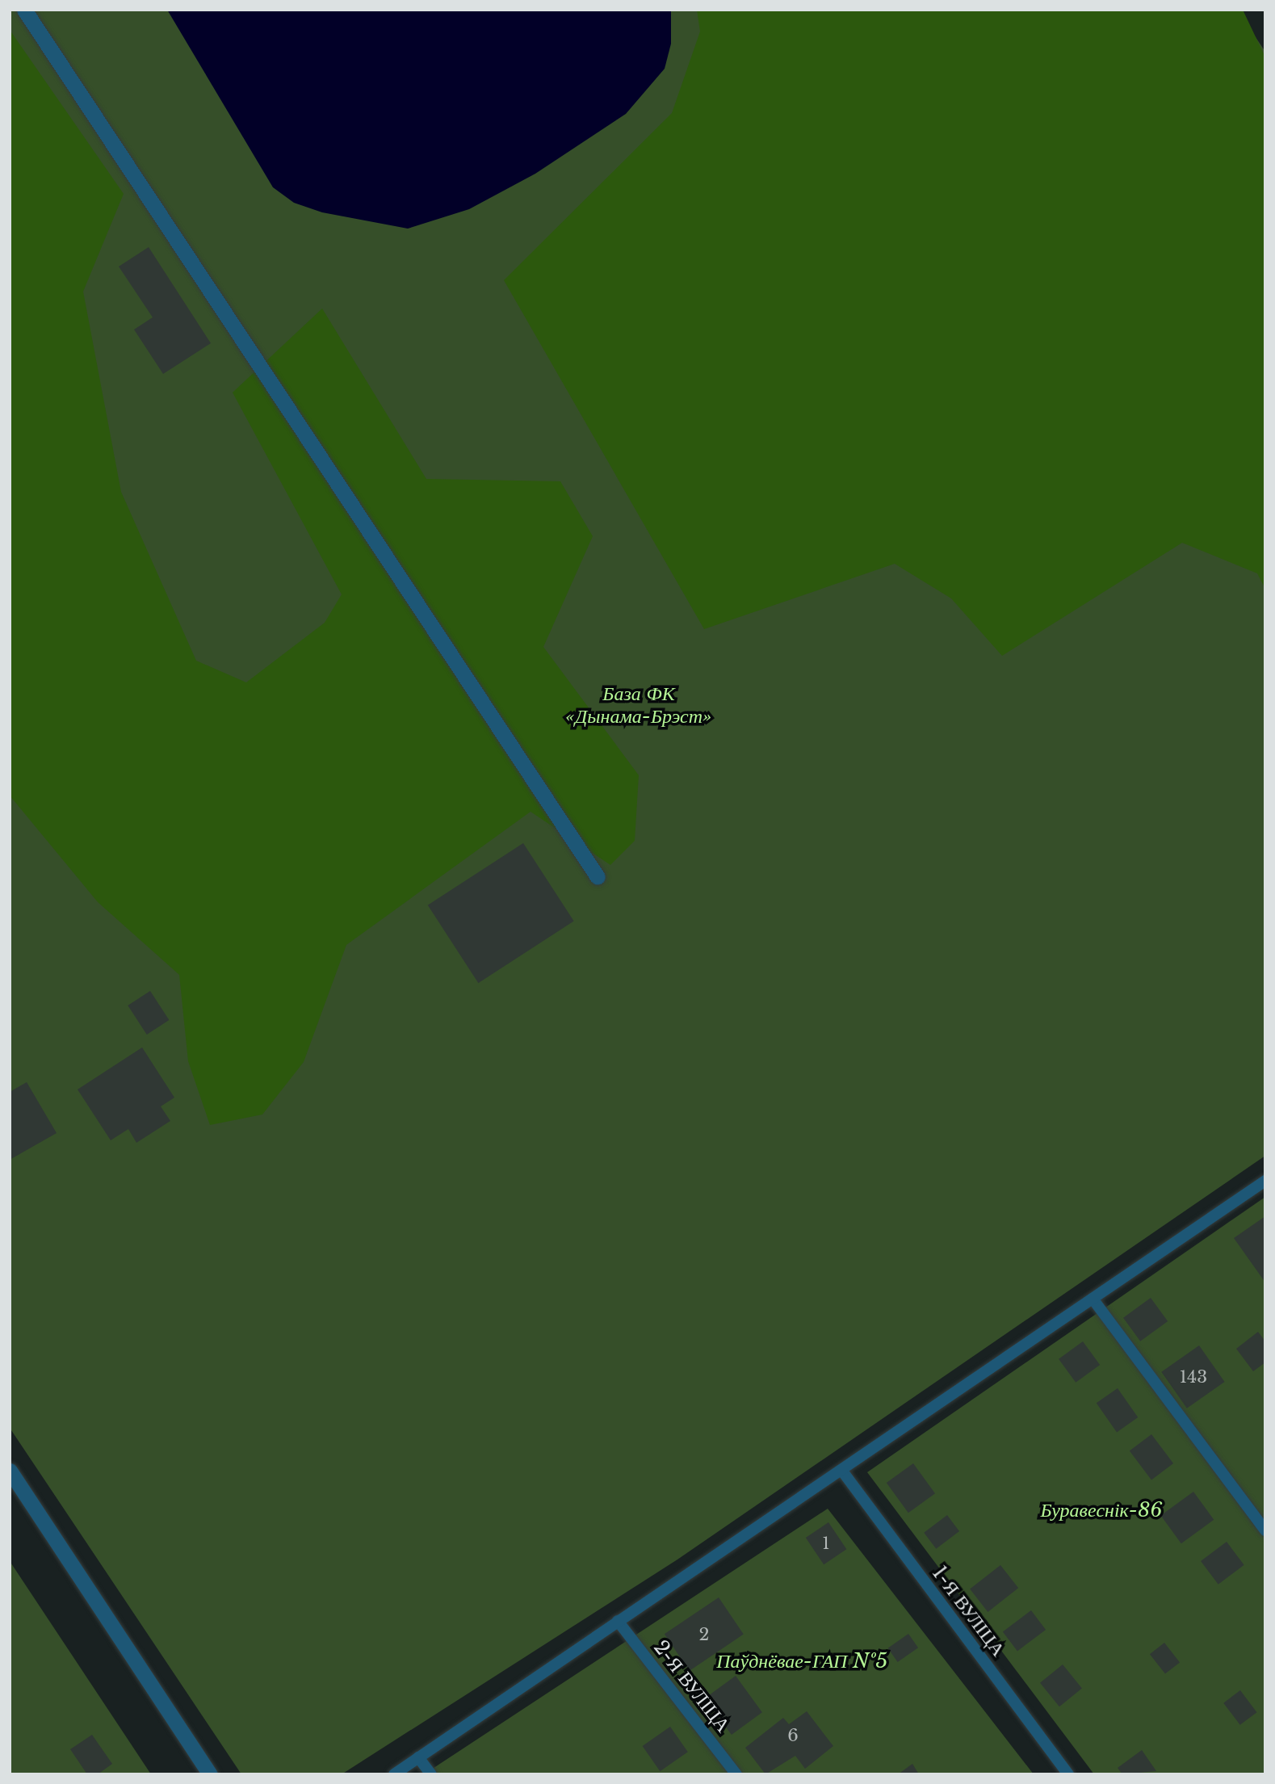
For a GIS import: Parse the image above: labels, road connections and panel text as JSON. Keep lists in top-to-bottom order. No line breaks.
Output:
{"streets":{"lane":["1-Я ВУЛІЦА","2-Я ВУЛІЦА"]},"parks":["База ФК «Дынама-Брэст»","Буравеснік-86","Паўднёвае-ГАП №5"],"house_numbers":["143","1","2","6"]}
